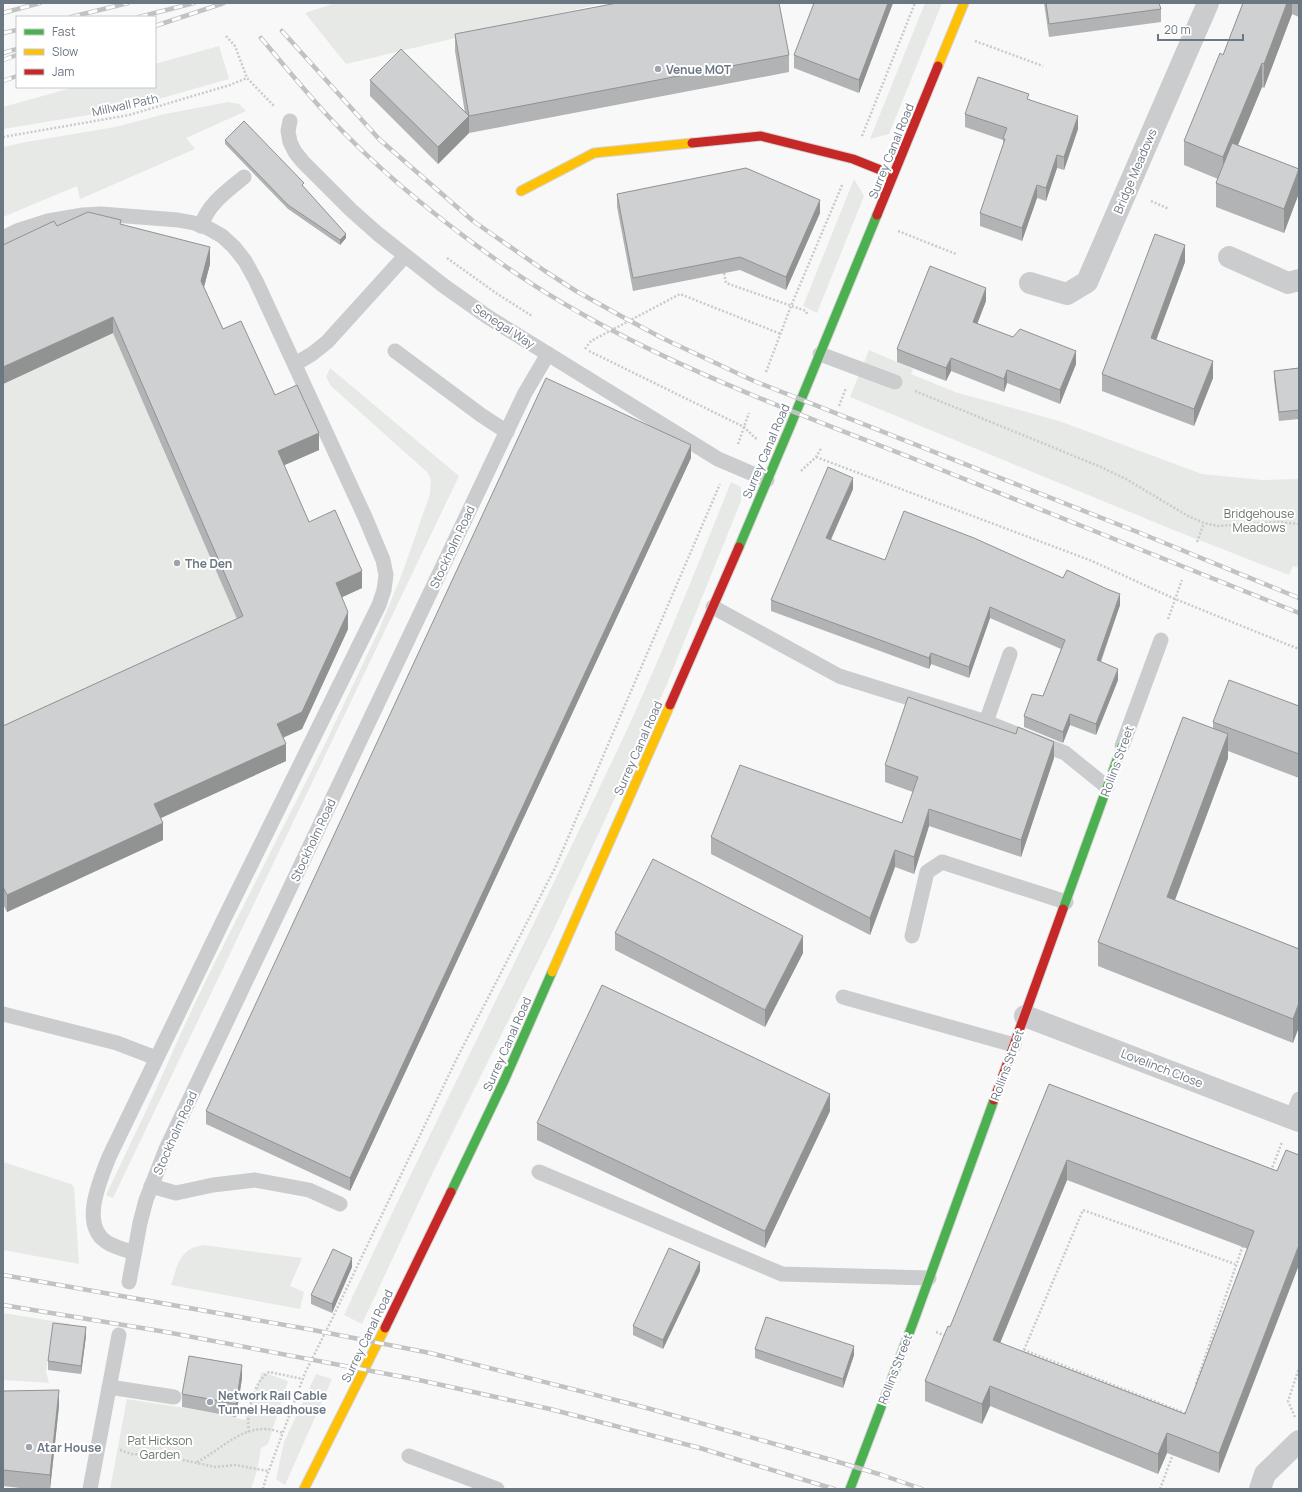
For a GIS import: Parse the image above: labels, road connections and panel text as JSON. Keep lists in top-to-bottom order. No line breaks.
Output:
{"streets":{"street":["Surrey Canal Road","Bridge Meadows","Rollins Street","Lovelinch Close"],"lane":["Senegal Way","Stockholm Road"],"path":["Millwall Path"]},"crossings":[["Surrey Canal Road","Senegal Way"],["Senegal Way","Stockholm Road"],["Rollins Street","Lovelinch Close"]],"parks":["Bridgehouse Meadows","Pat Hickson Garden"],"places":["Venue MOT","The Den","Network Rail Cable Tunnel Headhouse","Atar House"],"legend":["Fast","Slow","Jam"],"scale_bar":"20 m"}
